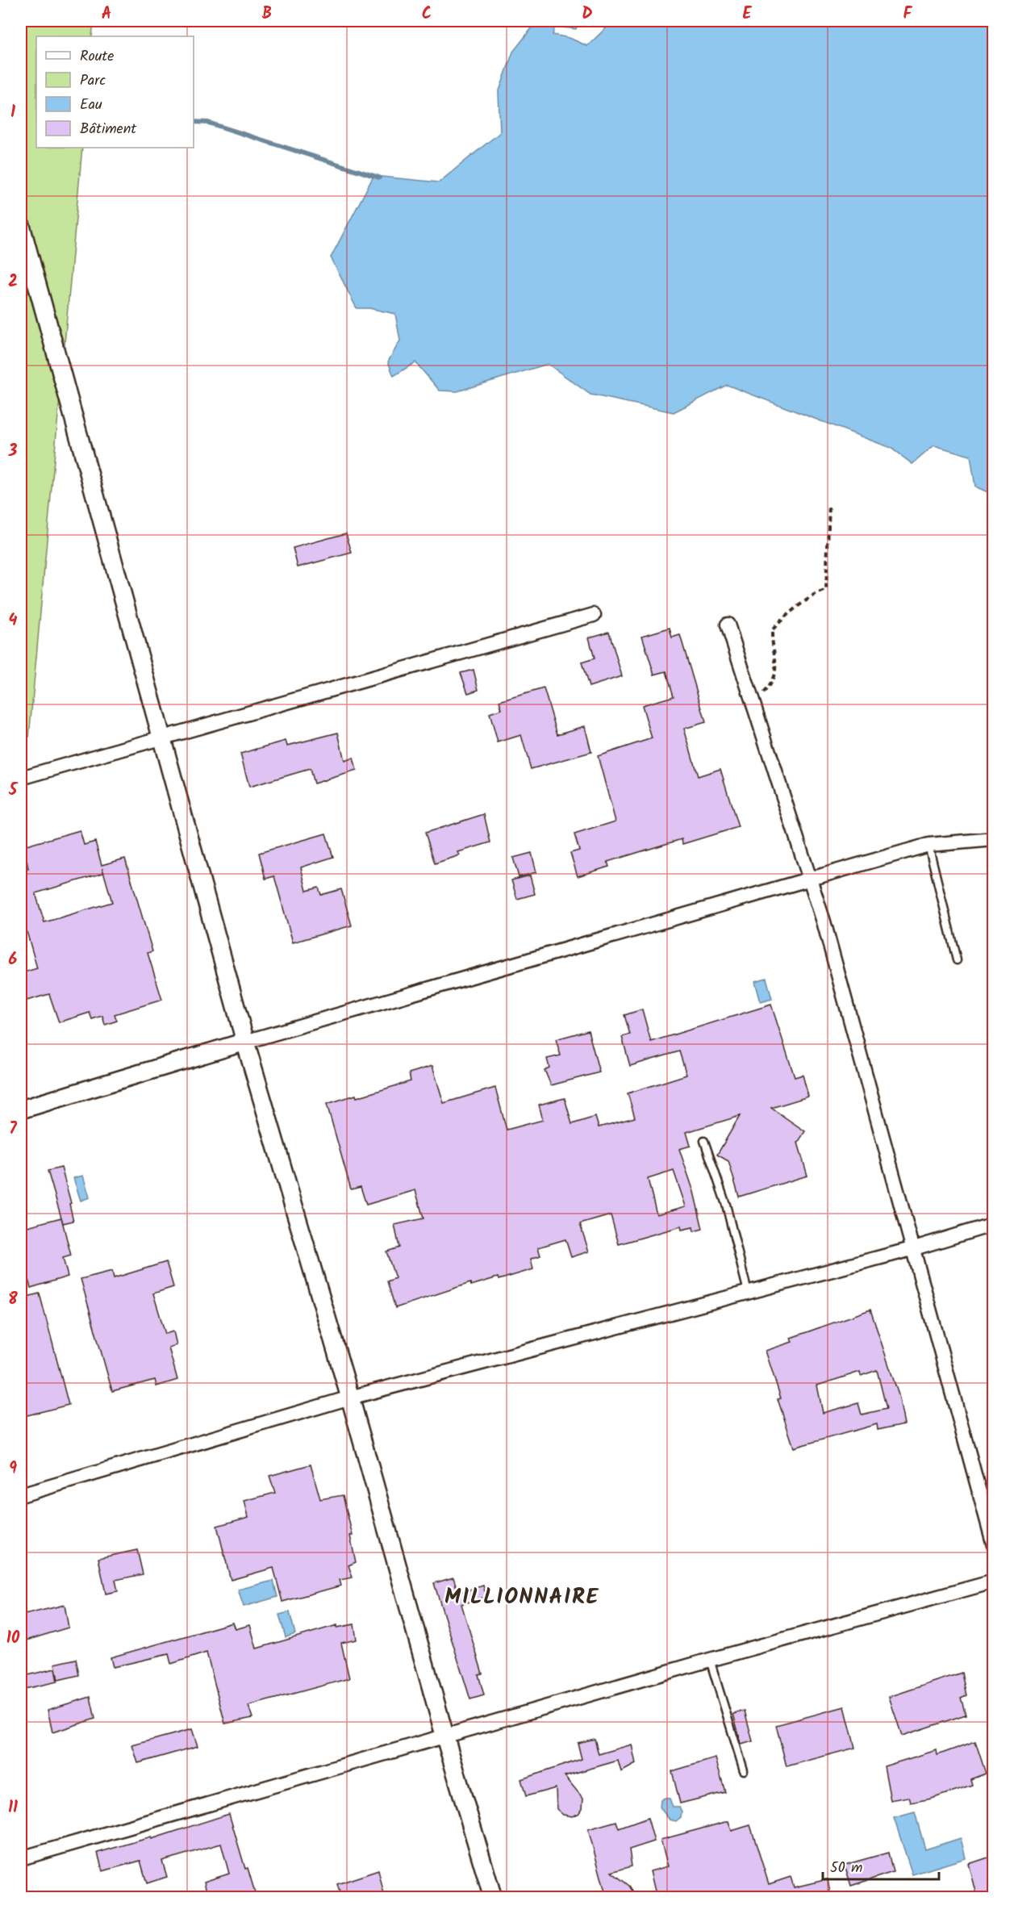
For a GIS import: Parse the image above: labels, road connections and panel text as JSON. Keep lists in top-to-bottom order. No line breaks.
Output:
{"districts":["MILLIONNAIRE"],"legend":["Route","Parc","Eau","Bâtiment"],"scale_bar":"50 m","grid":{"columns":["A","B","C","D","E","F"],"rows":["1","2","3","4","5","6","7","8","9","10","11"]}}
